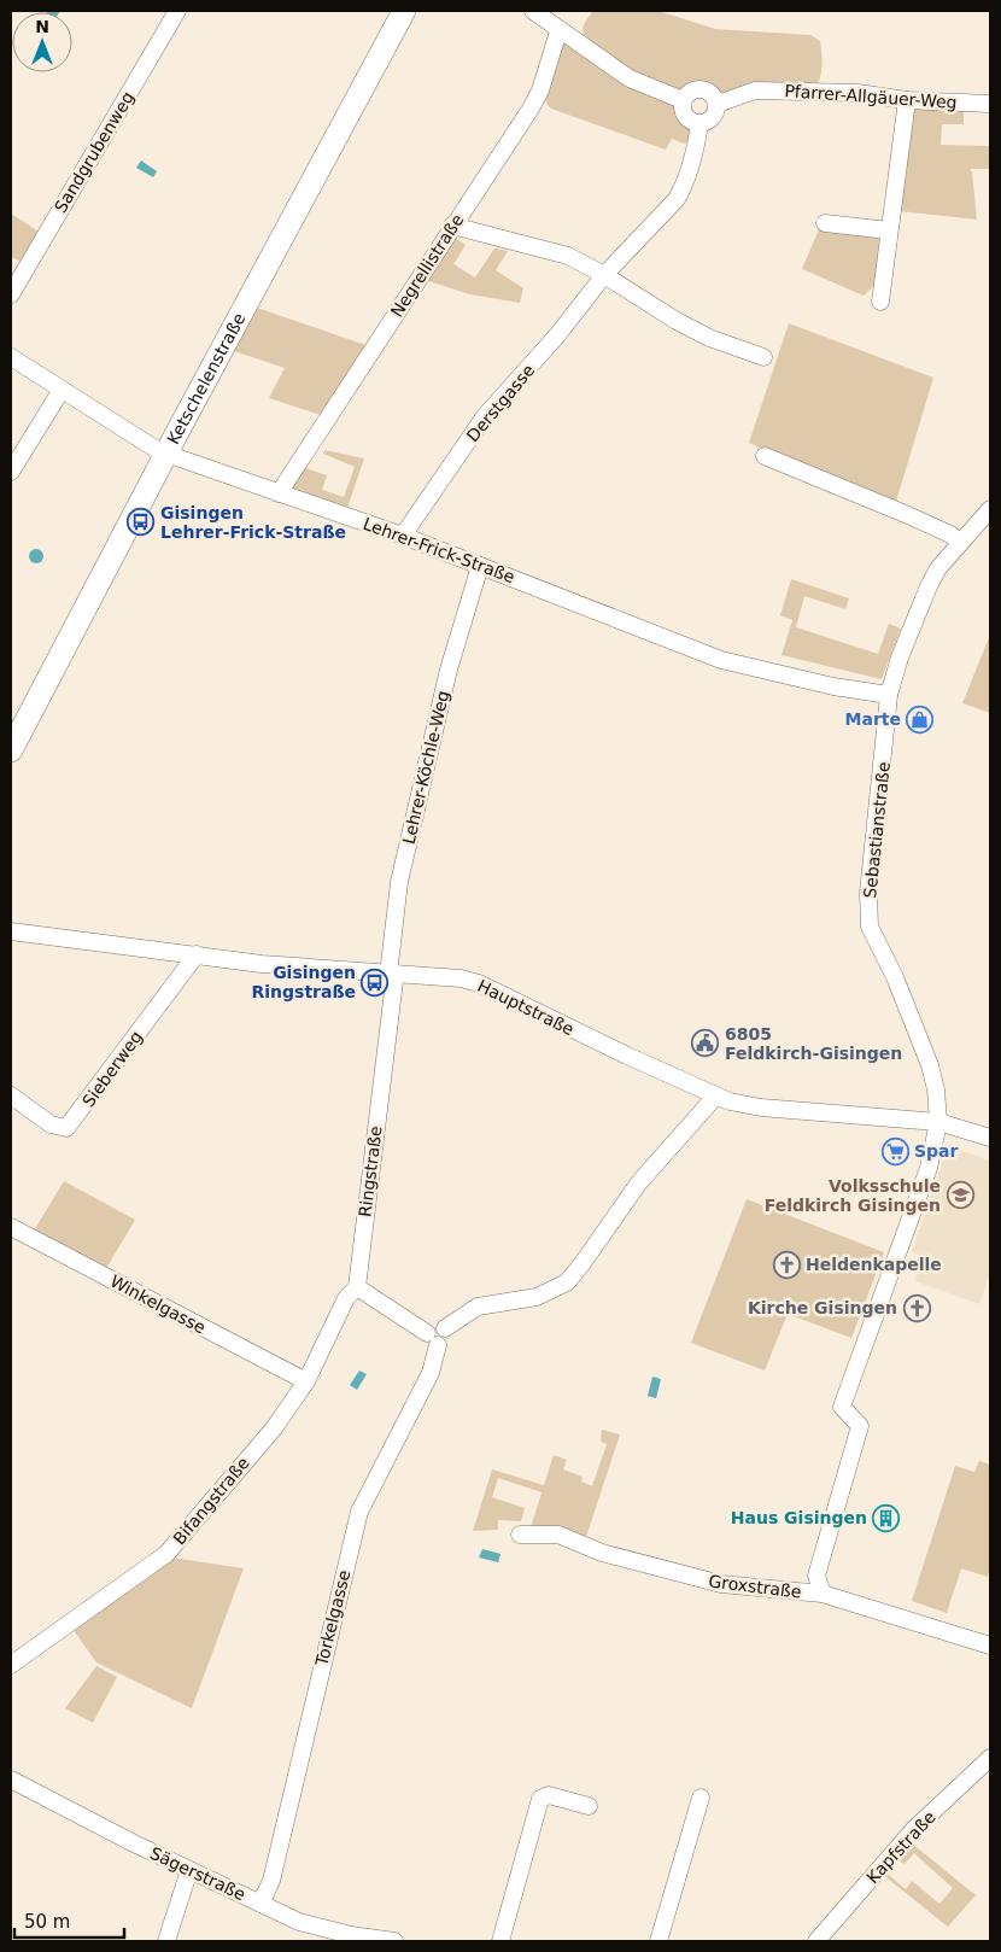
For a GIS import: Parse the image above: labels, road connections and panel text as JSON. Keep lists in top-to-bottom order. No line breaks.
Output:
{"streets":{"main road":["Ketschelenstraße"],"street":["Pfarrer-Allgäuer-Weg","Sandgrubenweg","Negrellistraße","Derstgasse","Lehrer-Frick-Straße","Lehrer-Köchle-Weg","Sebastianstraße","Hauptstraße","Sieberweg","Ringstraße","Winkelgasse","Bifangstraße","Groxstraße","Torkelgasse","Kapfstraße","Sägerstraße"]},"crossings":[["Pfarrer-Allgäuer-Weg","Derstgasse"],["Negrellistraße","Lehrer-Frick-Straße"],["Ketschelenstraße","Lehrer-Frick-Straße"],["Derstgasse","Lehrer-Frick-Straße"],["Lehrer-Frick-Straße","Lehrer-Köchle-Weg"],["Lehrer-Frick-Straße","Sebastianstraße"],["Lehrer-Köchle-Weg","Hauptstraße"],["Lehrer-Köchle-Weg","Ringstraße"],["Sebastianstraße","Hauptstraße"],["Sebastianstraße","Groxstraße"],["Hauptstraße","Sieberweg"],["Hauptstraße","Ringstraße"],["Ringstraße","Bifangstraße"],["Winkelgasse","Bifangstraße"],["Torkelgasse","Sägerstraße"]],"places":{"bus stop":["Gisingen Lehrer-Frick-Straße","Gisingen Ringstraße"],"shop":["Marte"],"public building":["6805 Feldkirch-Gisingen"],"supermarket":["Spar"],"school or university":["Volksschule Feldkirch Gisingen"],"church":["Heldenkapelle","Kirche Gisingen"],"building":["Haus Gisingen"]},"scale_bar":"50 m","north":"top"}
